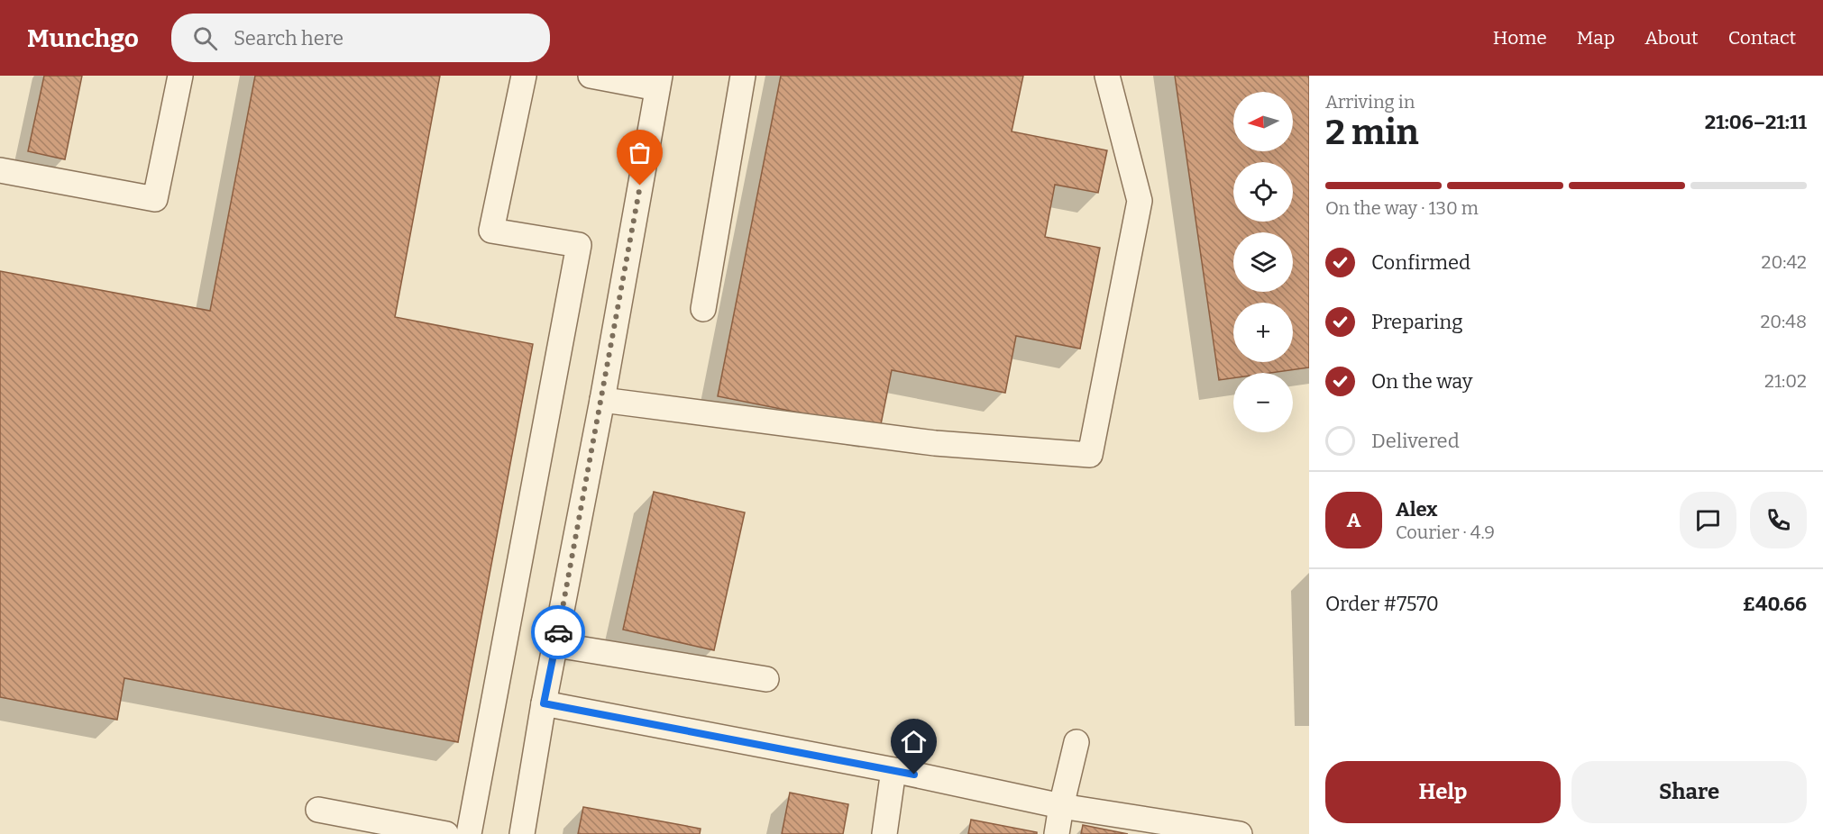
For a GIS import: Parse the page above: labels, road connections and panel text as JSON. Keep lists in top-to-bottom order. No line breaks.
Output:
{"north":"left","page":{"header":"Munchgo","search":"Search here","nav":["Home","Map","About","Contact"],"heading":["2 min","Arriving in","21:06–21:11"],"panel":["Alex","Courier · 4.9","Order #7570","£40.66"],"map_buttons":["+","−"],"bar":"On the way · 130 m","list":[["Confirmed","20:42"],["Preparing","20:48"],["On the way","21:02"],"Delivered"],"round":"A","buttons":["Help","Share"]}}
